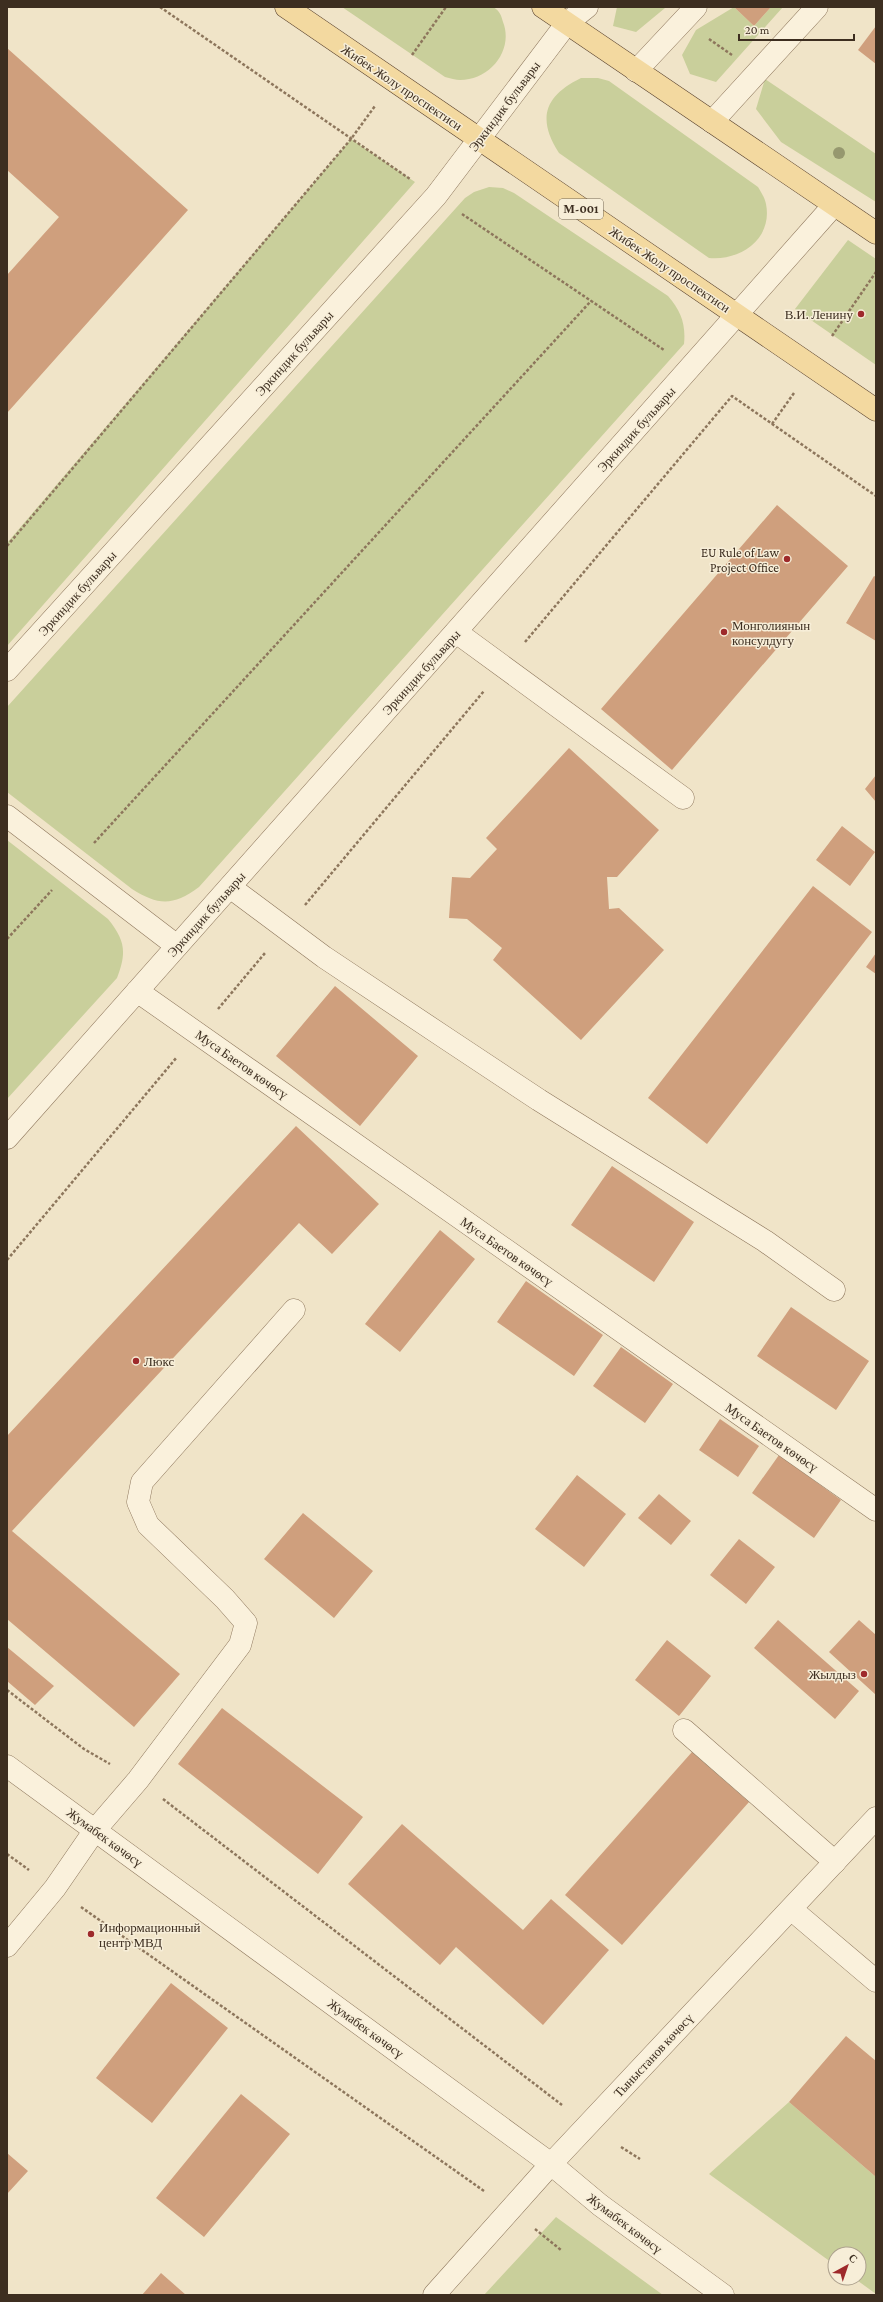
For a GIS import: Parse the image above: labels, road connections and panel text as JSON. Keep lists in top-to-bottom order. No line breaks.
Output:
{"streets":{"main road":["Жибек Жолу проспектиси","М-001"],"street":["Эркиндик бульвары","Муса Баетов көчөсү","Жумабек көчөсү","Тыныстанов көчөсү"]},"crossings":[["Жибек Жолу проспектиси","Эркиндик бульвары"],["Эркиндик бульвары","Муса Баетов көчөсү"],["Жумабек көчөсү","Тыныстанов көчөсү"]],"places":["В.И. Ленину","EU Rule of Law Project Office","Монголиянын консулдугу","Люкс","Жылдыз","Информационный центр МВД"],"scale_bar":"20 m","north":"top right"}
